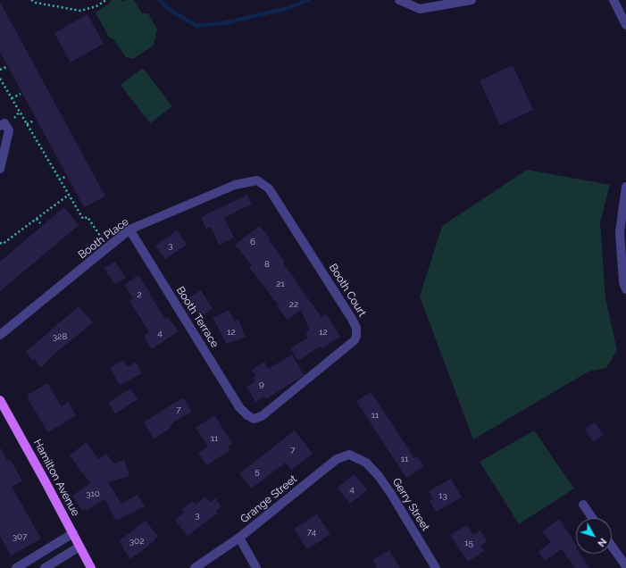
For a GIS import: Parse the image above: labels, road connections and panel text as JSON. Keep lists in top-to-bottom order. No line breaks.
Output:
{"streets":{"main road":["Hamilton Avenue"],"street":["Booth Place","Booth Court","Booth Terrace","Grange Street","Gerry Street"]},"crossings":[["Booth Place","Booth Court"],["Booth Place","Booth Terrace"],["Booth Court","Booth Terrace"],["Grange Street","Gerry Street"]],"house_numbers":["6","3","8","21","2","22","12","12","4","328","9","7","11","11","7","11","5","4","310","13","3","74","307","302","15"],"north":"bottom right"}
